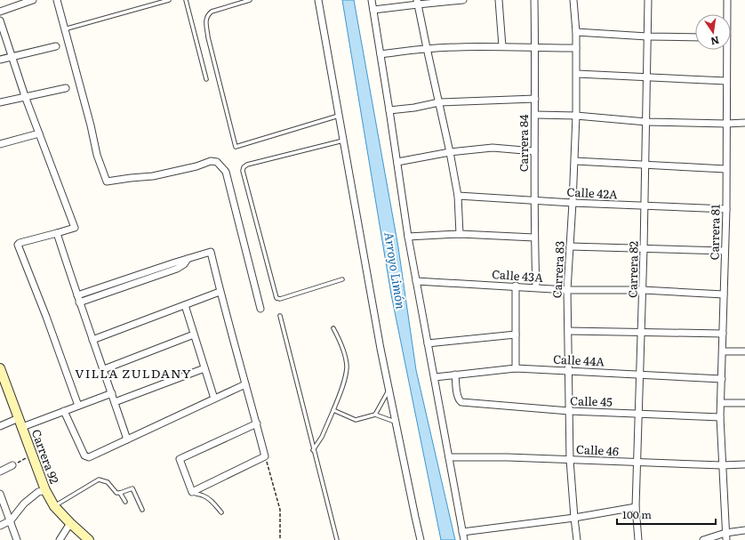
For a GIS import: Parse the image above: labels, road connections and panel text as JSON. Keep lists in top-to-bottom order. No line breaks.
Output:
{"streets":{"street":["Carrera 84","Calle 42A","Carrera 81","Carrera 83","Carrera 82","Calle 43A","Calle 44A","Calle 45","Calle 46","Carrera 92"]},"crossings":[["Carrera 84","Calle 42A"],["Carrera 84","Calle 43A"],["Calle 42A","Carrera 81"],["Calle 42A","Carrera 83"],["Calle 42A","Carrera 82"],["Carrera 81","Calle 43A"],["Carrera 81","Calle 44A"],["Carrera 81","Calle 45"],["Carrera 81","Calle 46"],["Carrera 83","Calle 43A"],["Carrera 83","Calle 44A"],["Carrera 83","Calle 45"],["Carrera 83","Calle 46"],["Carrera 82","Calle 43A"],["Carrera 82","Calle 44A"],["Carrera 82","Calle 45"],["Carrera 82","Calle 46"],["Calle 44A","Calle 45"]],"districts":["VILLA ZULDANY"],"water":["Arroyo Limón"],"scale_bar":"100 m","north":"bottom"}
